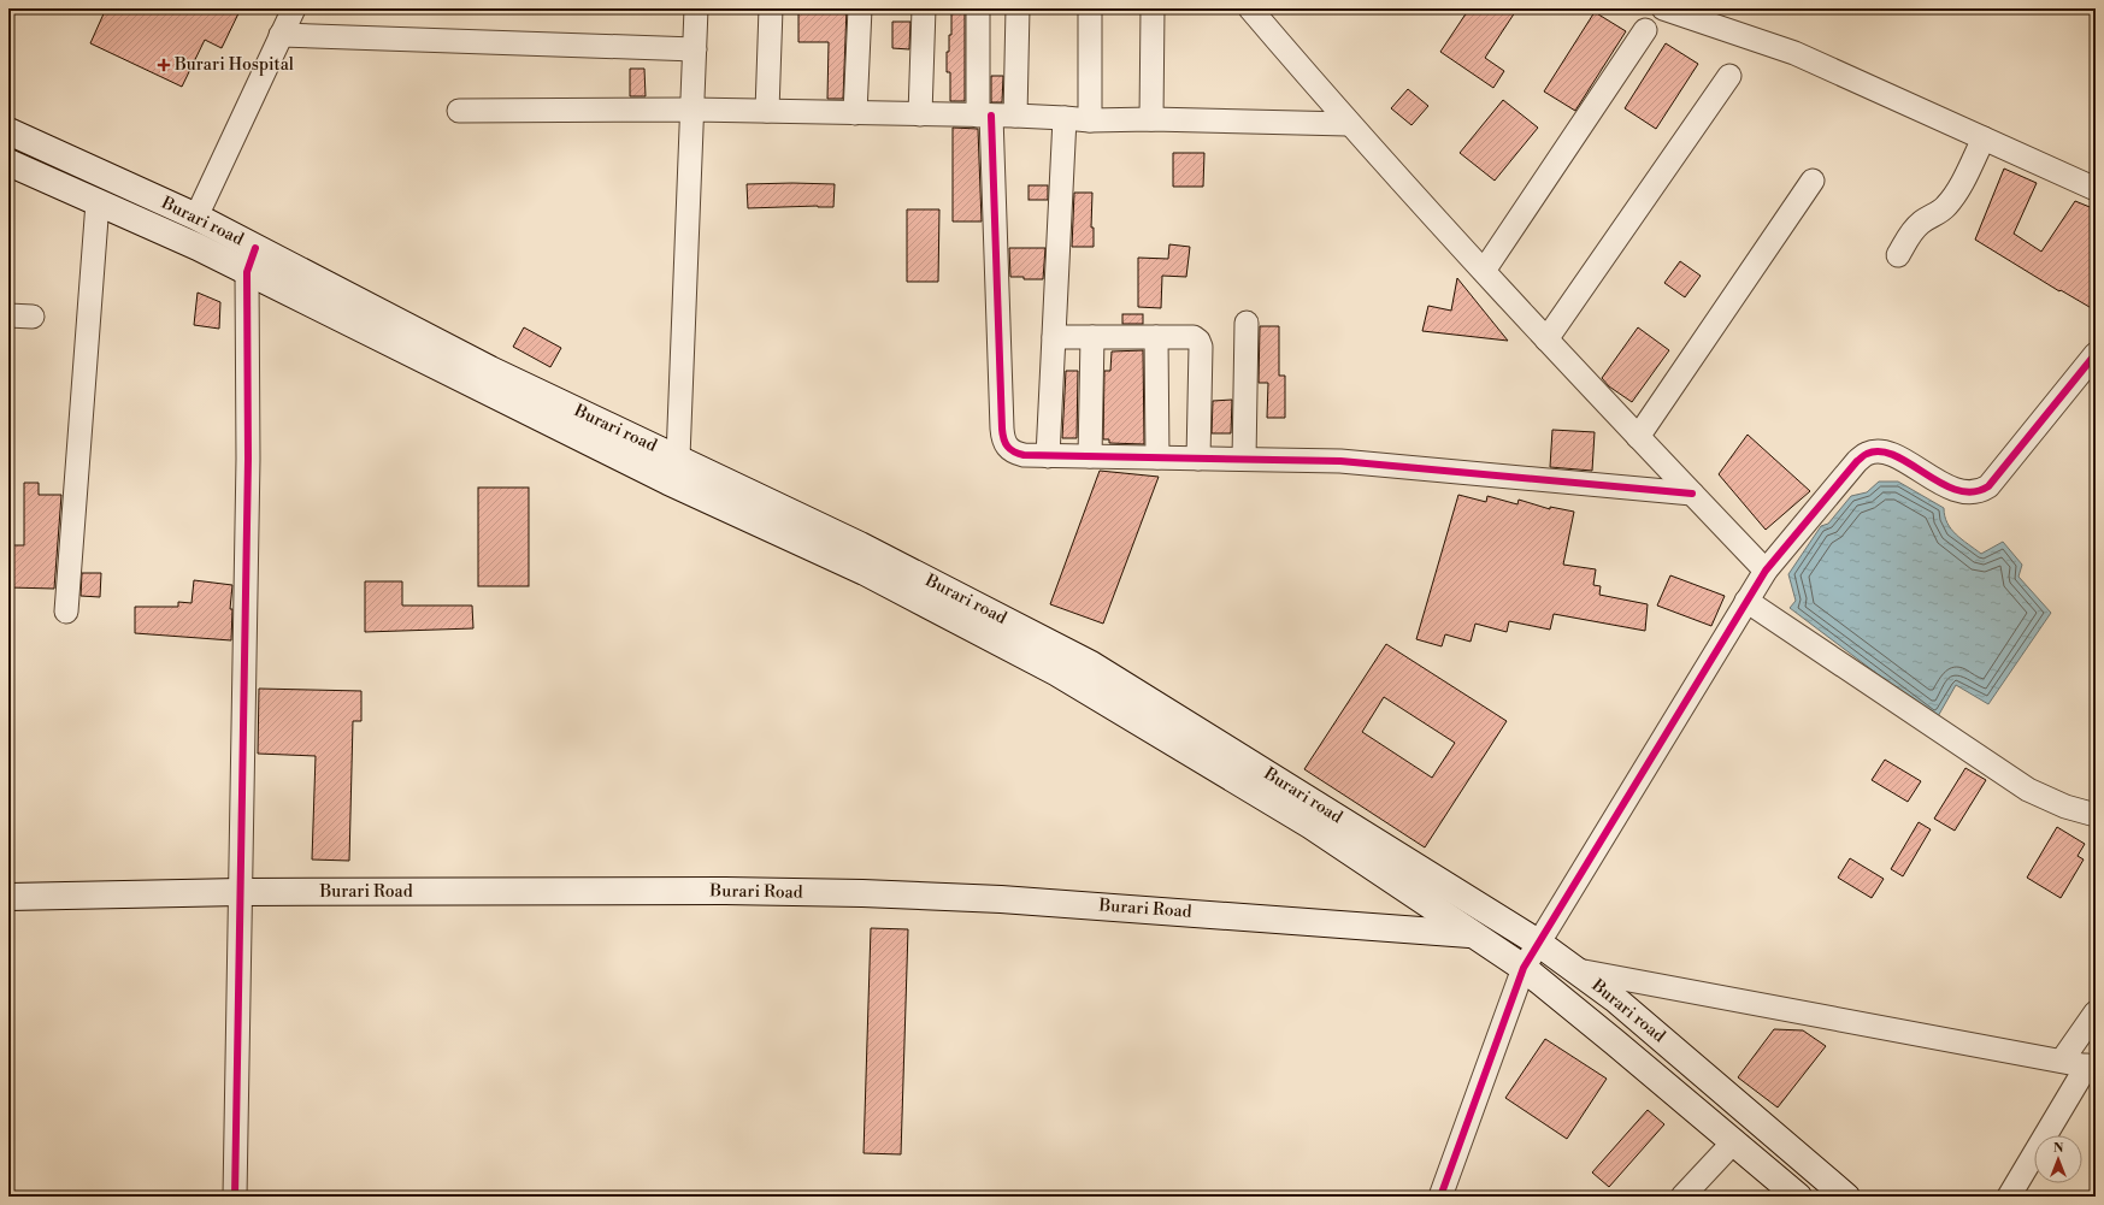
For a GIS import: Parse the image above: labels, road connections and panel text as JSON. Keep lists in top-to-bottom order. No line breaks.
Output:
{"streets":{"main road":["Burari road","Burari Road"]},"crossings":[["Burari road","Burari Road"]],"places":{"health":["Burari Hospital"]},"north":"top"}
